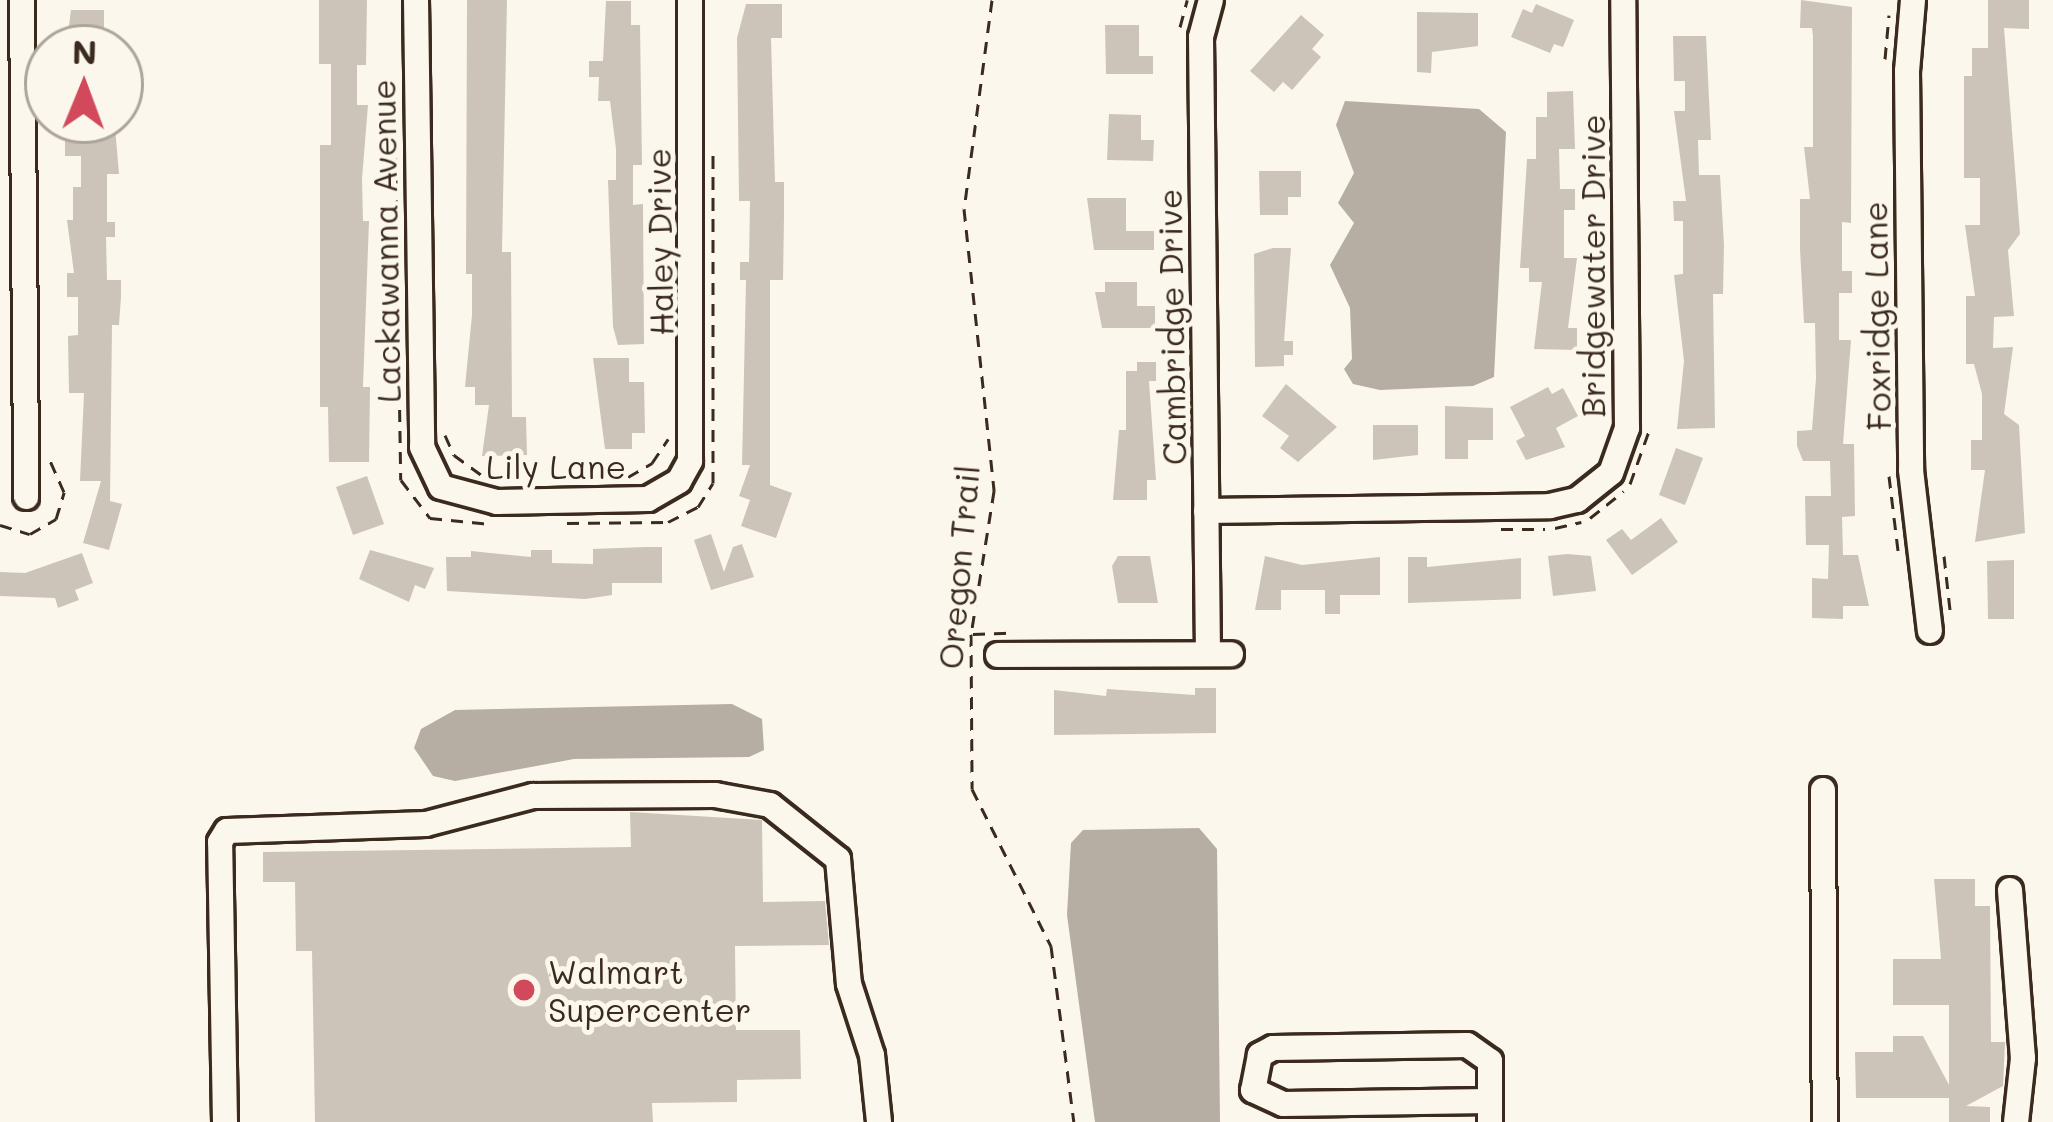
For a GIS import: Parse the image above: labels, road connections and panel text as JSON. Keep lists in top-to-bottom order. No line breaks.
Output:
{"streets":{"street":["Lackawanna Avenue","Haley Drive","Bridgewater Drive","Foxridge Lane","Cambridge Drive","Lily Lane"],"path":["Oregon Trail"]},"crossings":[["Lackawanna Avenue","Lily Lane"],["Haley Drive","Lily Lane"],["Bridgewater Drive","Cambridge Drive"]],"places":["Walmart Supercenter"],"north":"top"}
